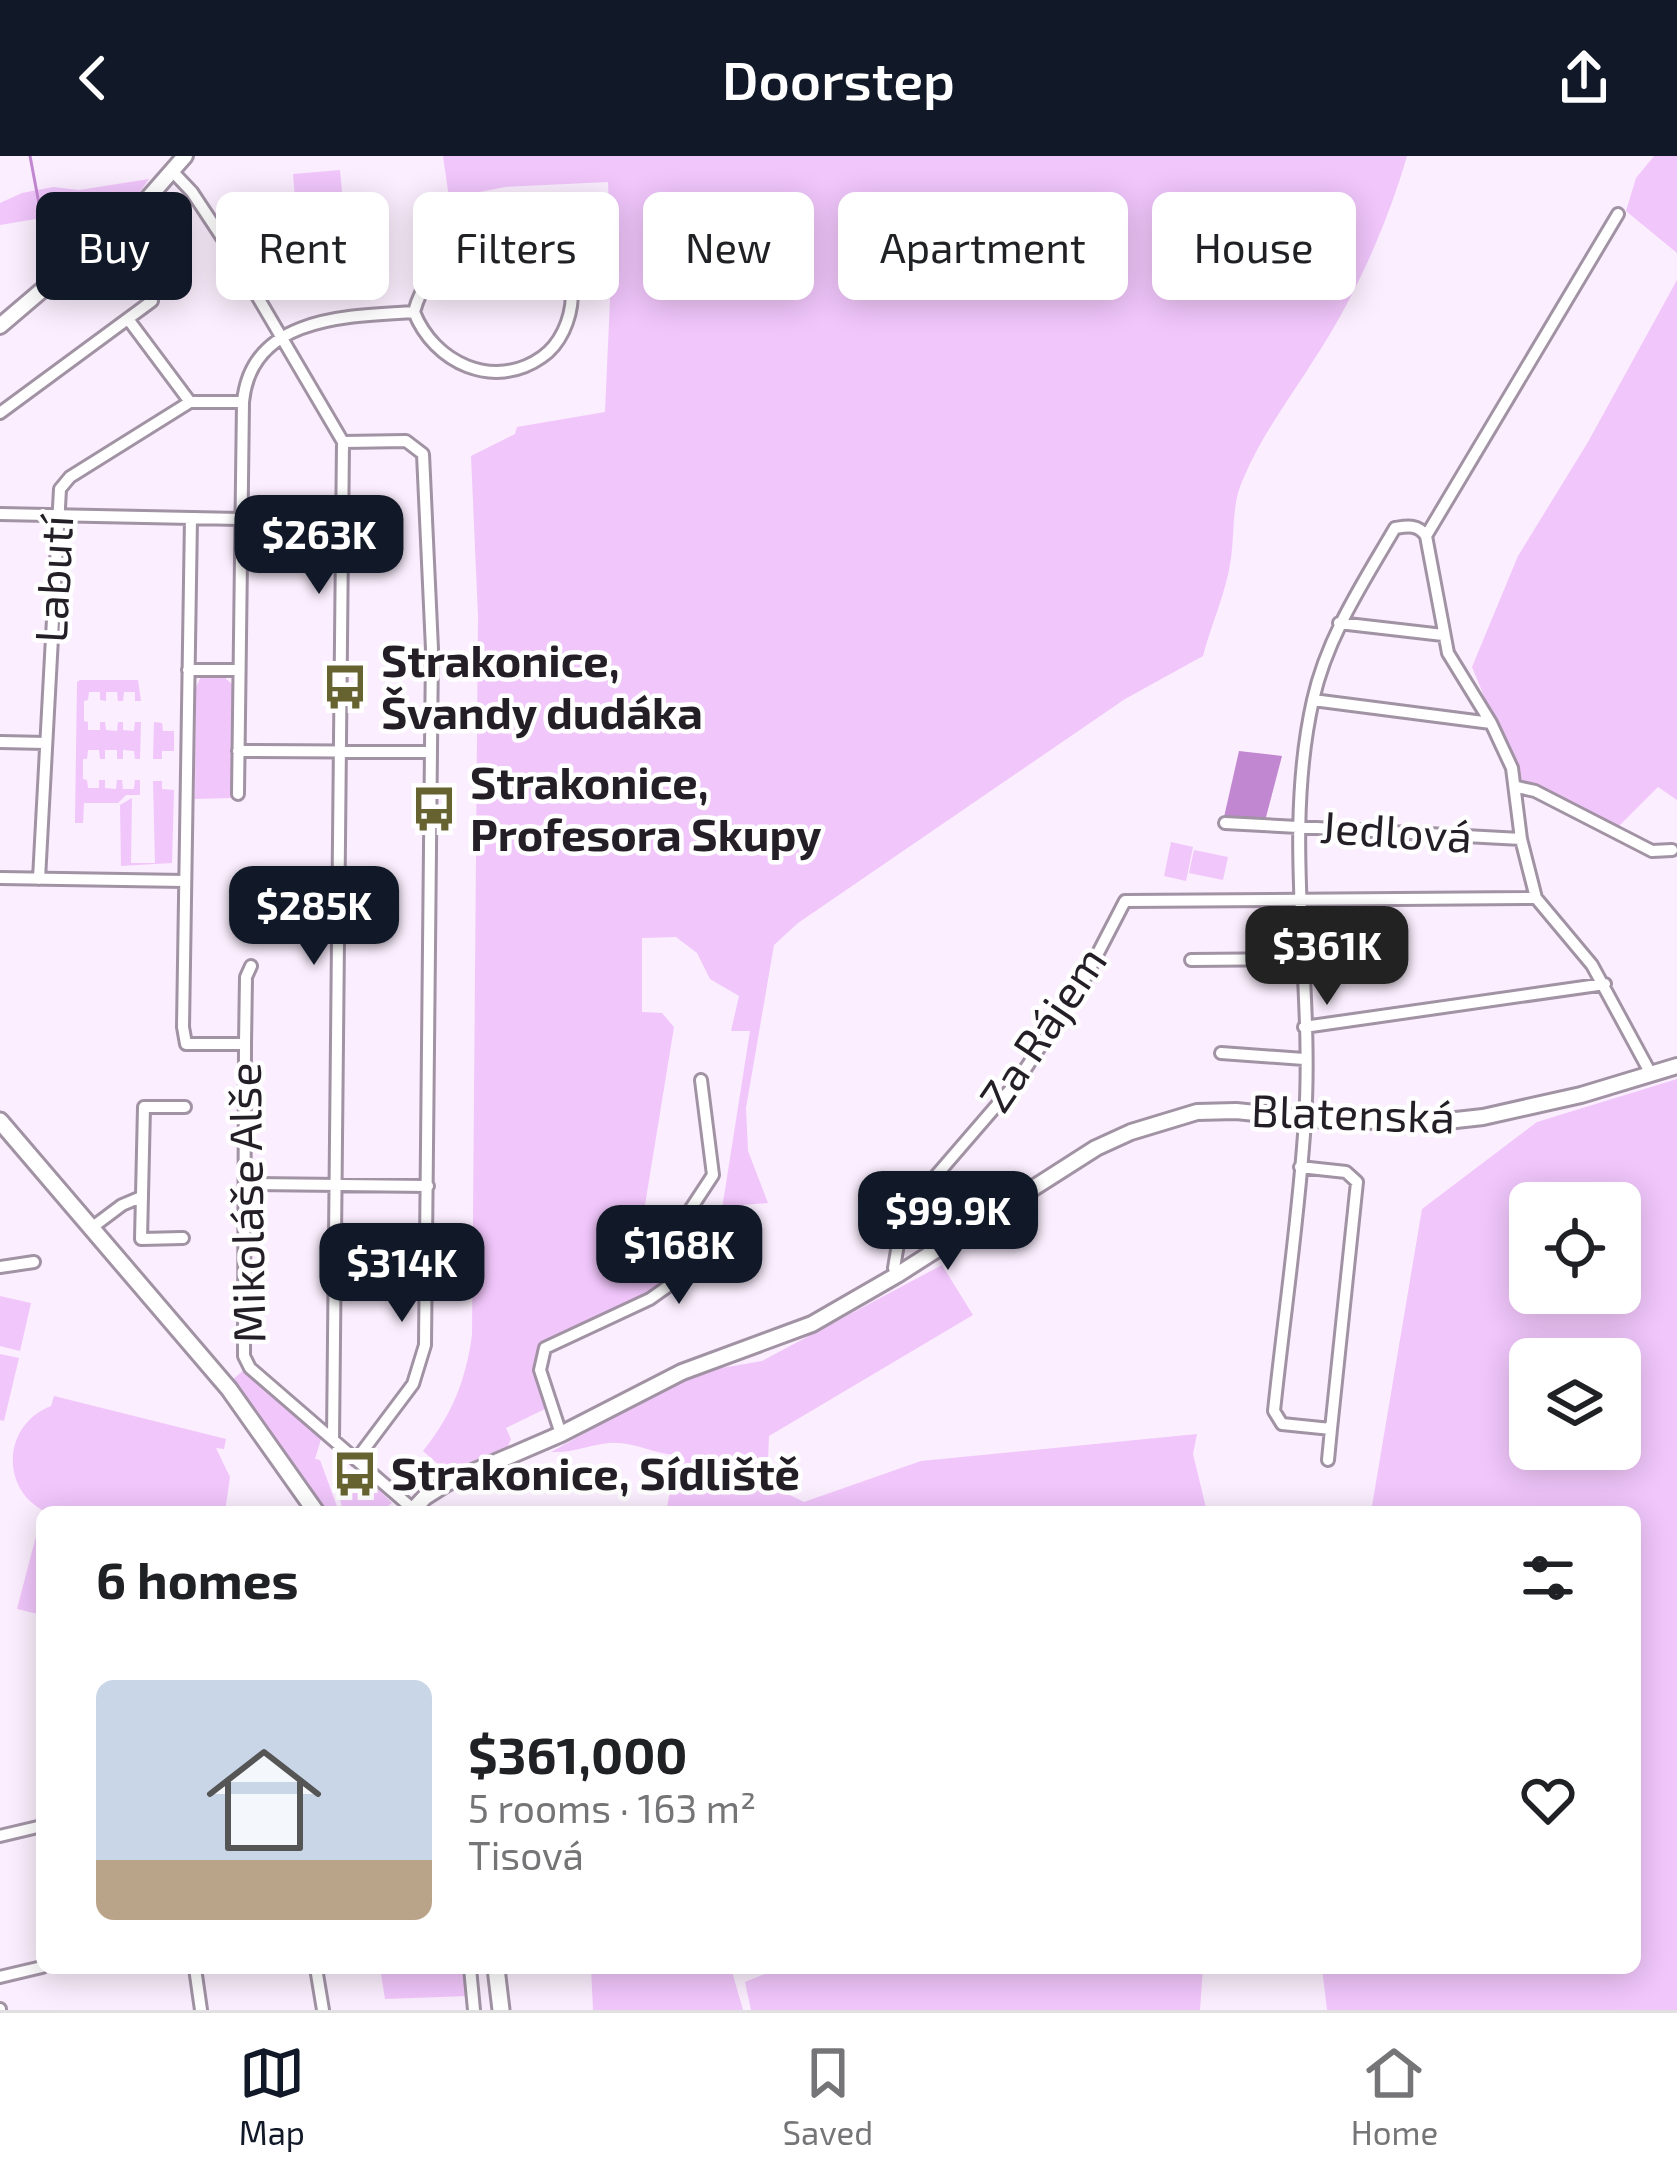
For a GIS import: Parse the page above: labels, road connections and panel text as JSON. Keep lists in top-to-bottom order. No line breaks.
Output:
{"streets":{"street":["Labutí","Jedlová","Za Rájem","Blatenská","Mikoláše Alše"]},"crossings":[["Za Rájem","Blatenská"]],"places":{"bus stop":["Strakonice, Švandy dudáka","Strakonice, Profesora Skupy","Strakonice, Sídliště"]},"page":{"header":"Doorstep","chip":["Buy","Rent","Filters","New","Apartment","House"],"price":["$263K","$285K","$361K","$99.9K","$168K","$314K"],"heading":"6 homes","list":[{"name":"$361,000","note":"5 rooms · 163 m² · Tisová"}],"tabs":["Map","Saved","Home"]}}
